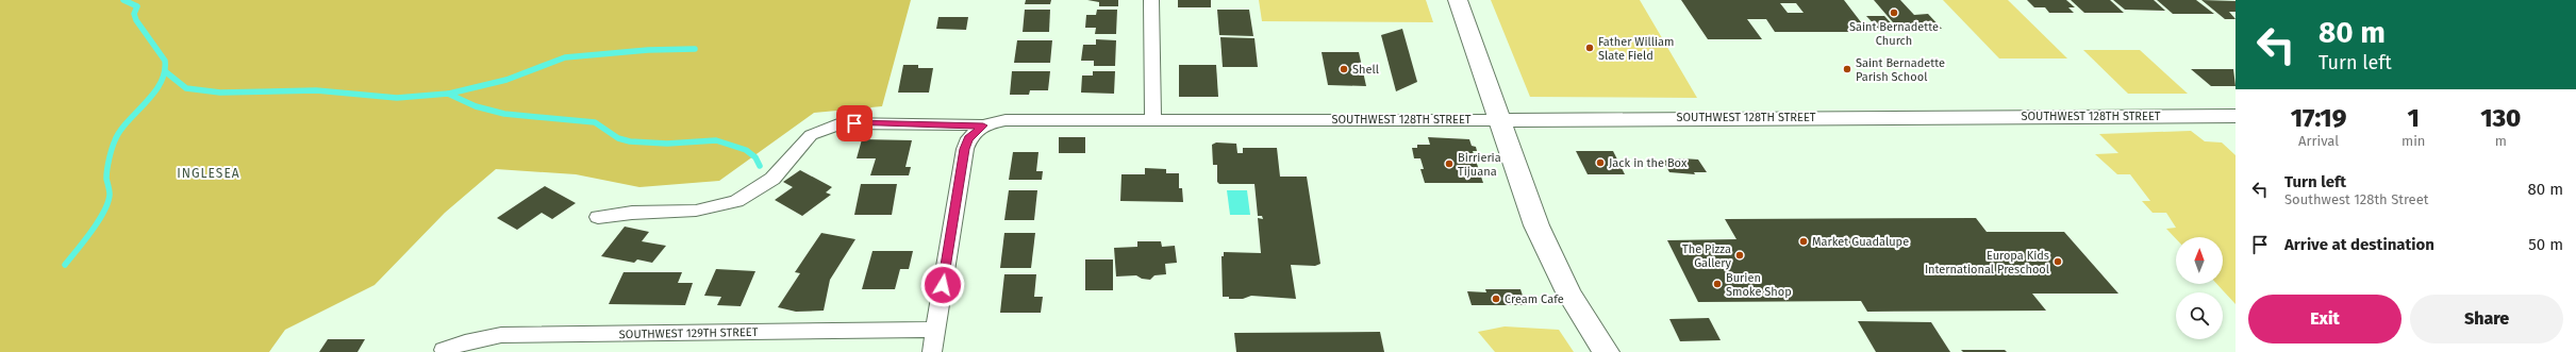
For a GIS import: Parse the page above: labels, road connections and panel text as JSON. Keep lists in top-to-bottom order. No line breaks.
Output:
{"streets":{"main road":["SOUTHWEST 128TH STREET"],"street":["SOUTHWEST 129TH STREET"]},"districts":["INGLESEA"],"places":["Saint Bernadette Church","Father William Slate Field","Shell","Saint Bernadette Parish School","Jack in the Box","Birrieria Tijuana","Market Guadalupe","The Pizza Gallery","Europa Kids International Preschool","Burien Smoke Shop","Cream Cafe"],"north":"top","page":{"turn":["80 m","Turn left"],"eta":["17:19","Arrival","1","min","130","m"],"list":[{"name":"Turn left","note":"Southwest 128th Street","value":"80 m"},{"name":"Arrive at destination","value":"50 m"}],"buttons":["Exit","Share"]}}
